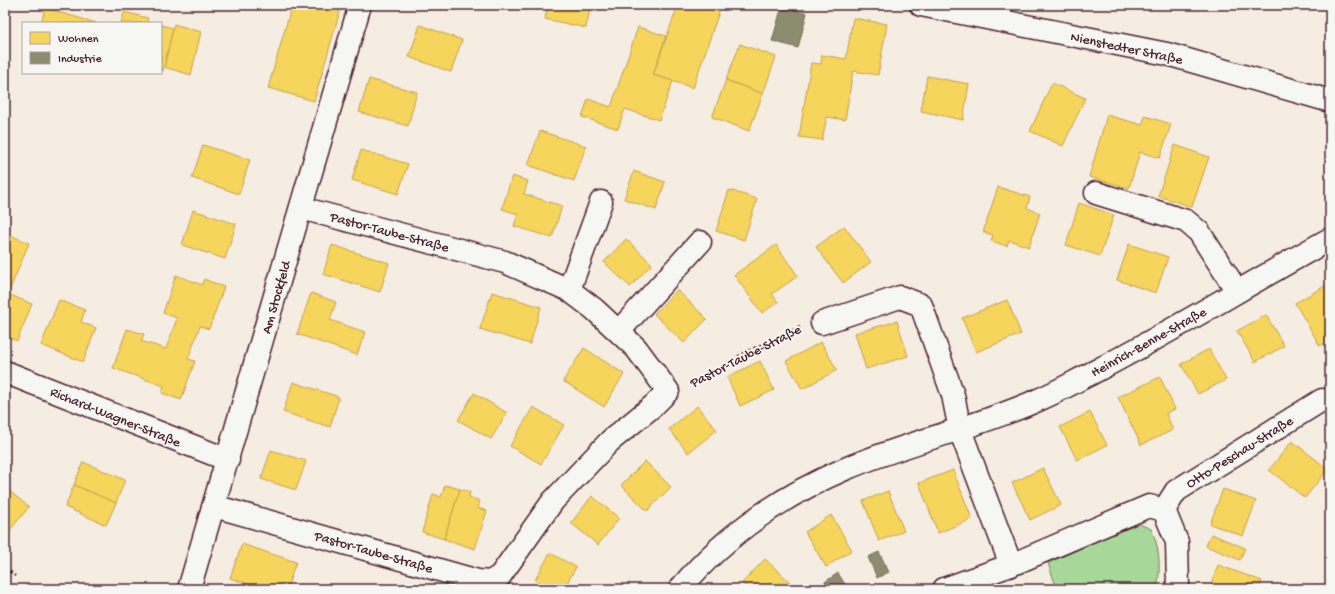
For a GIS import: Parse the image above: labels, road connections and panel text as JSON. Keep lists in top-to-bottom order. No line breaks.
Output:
{"streets":{"street":["Nienstedter Straße","Pastor-Taube-Straße","Am Stockfeld","Heinrich-Benne-Straße","Richard-Wagner-Straße","Otto-Peschau-Straße"]},"crossings":[["Pastor-Taube-Straße","Am Stockfeld"],["Am Stockfeld","Richard-Wagner-Straße"]],"legend":["Wohnen","Industrie"]}
